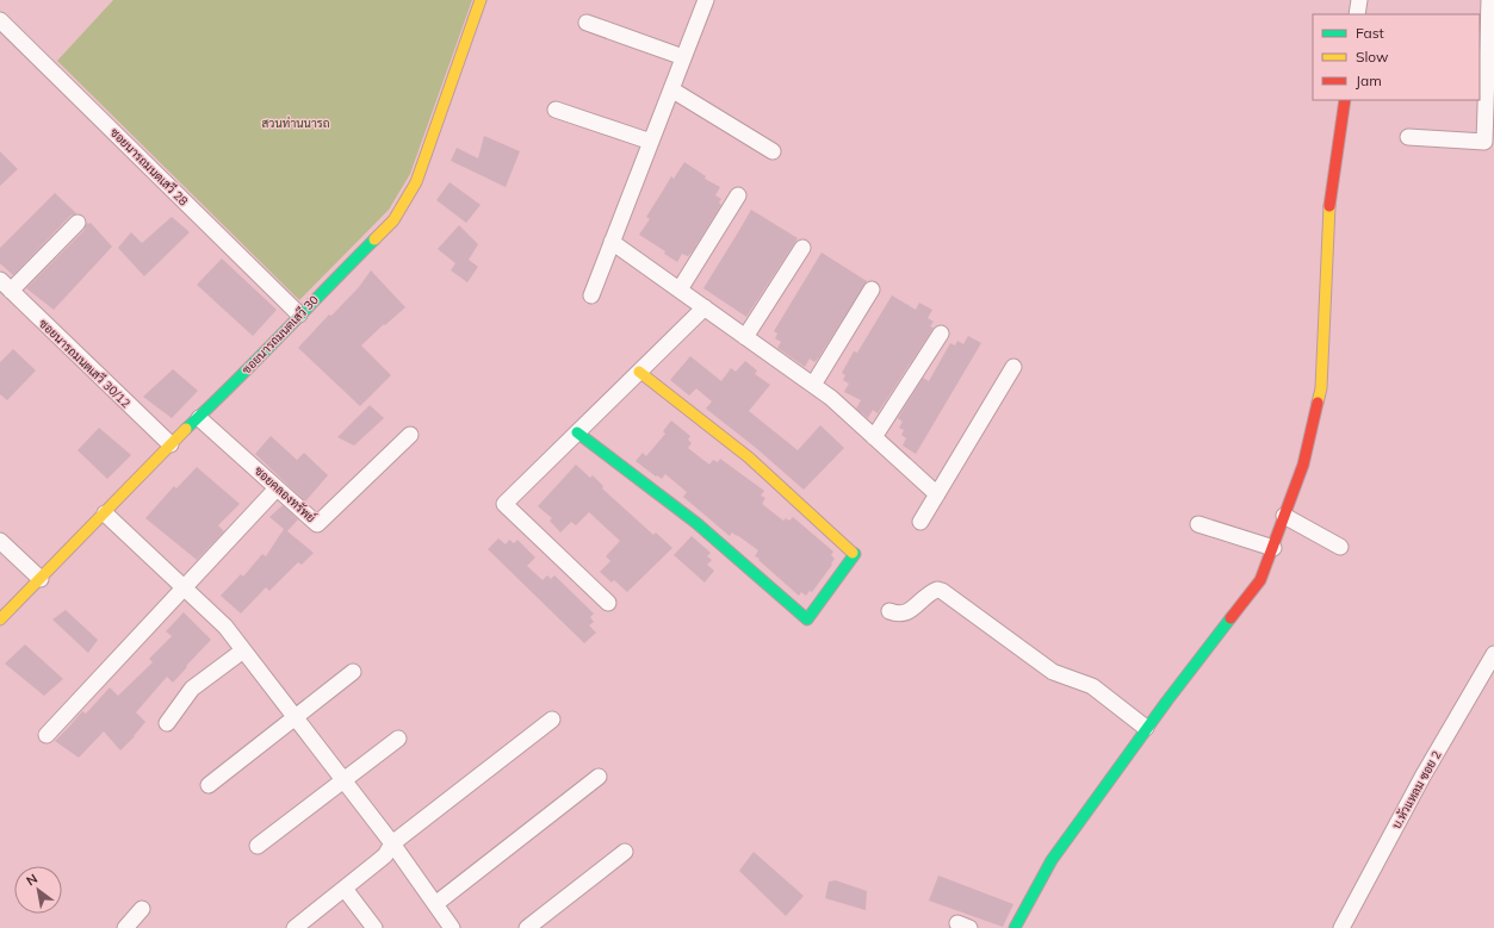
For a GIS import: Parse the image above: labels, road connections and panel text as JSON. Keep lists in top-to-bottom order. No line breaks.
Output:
{"streets":{"street":["ซอยนารถมนตเสวี 28","ซอยนารถมนตเสวี 30","ซอยนารถมนตเสวี 30/12","ซอยคลองทรัพย์","บ.หัวแหลม ซอย 2"]},"crossings":[["ซอยนารถมนตเสวี 28","ซอยนารถมนตเสวี 30"],["ซอยนารถมนตเสวี 30","ซอยนารถมนตเสวี 30/12"],["ซอยนารถมนตเสวี 30","ซอยคลองทรัพย์"]],"parks":["สวนท่านนารถ"],"legend":["Fast","Slow","Jam"],"north":"top left"}
